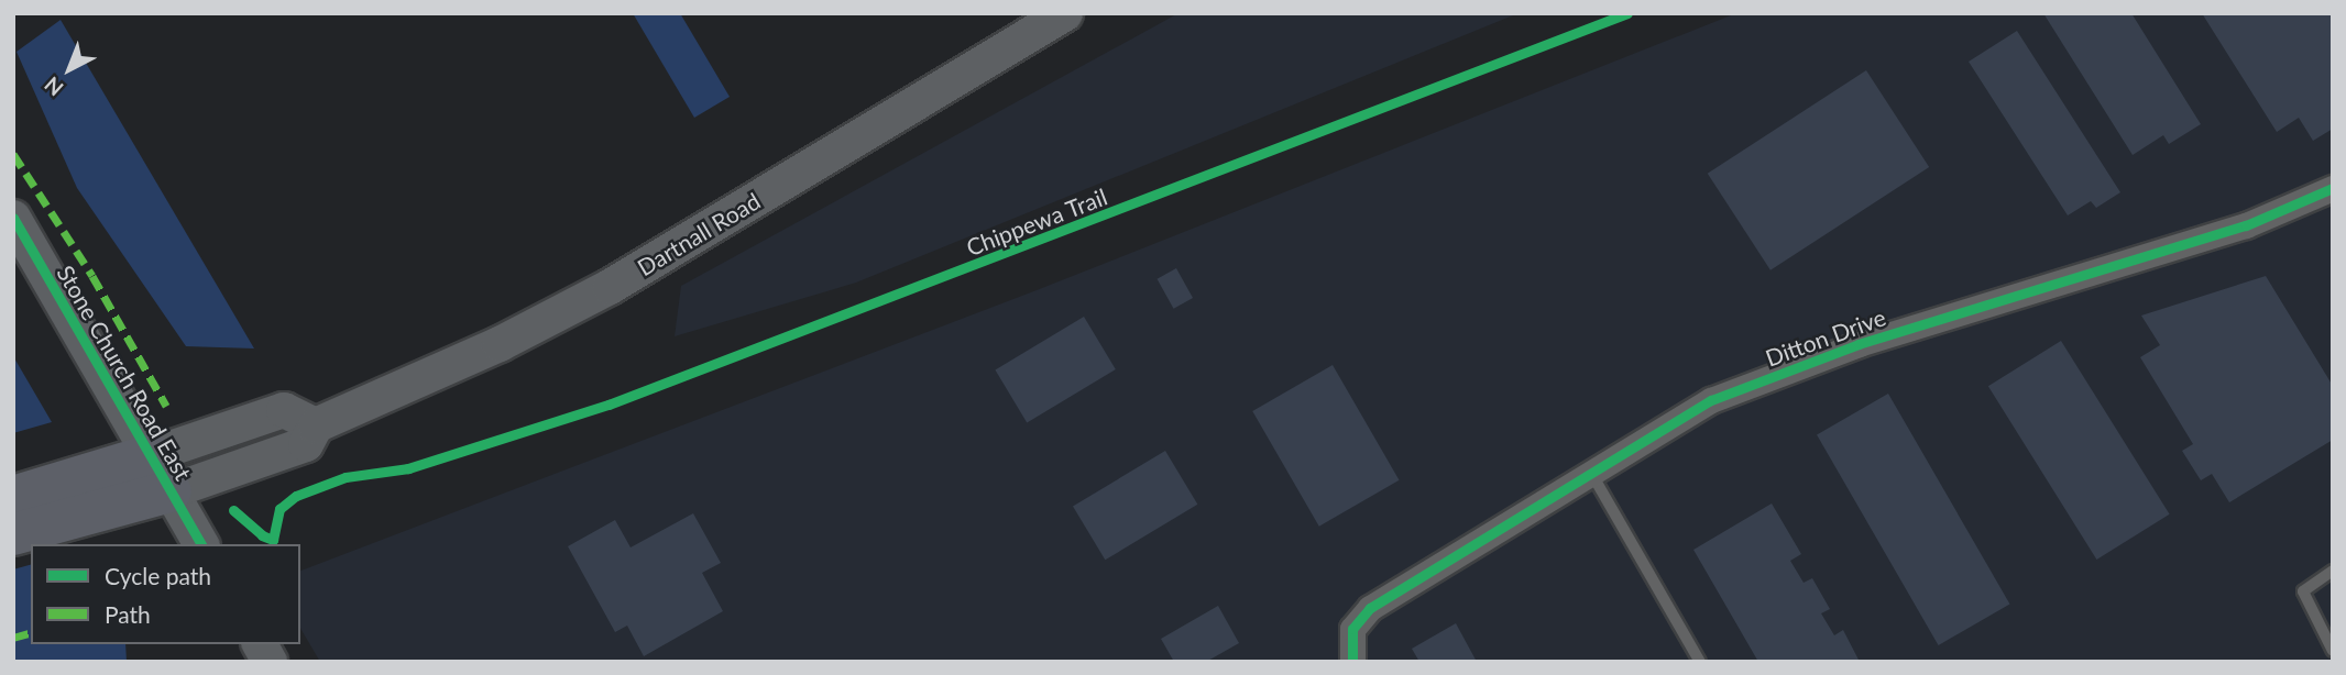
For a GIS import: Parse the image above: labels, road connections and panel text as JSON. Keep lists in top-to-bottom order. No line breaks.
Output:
{"streets":{"street":["Dartnall Road","Ditton Drive","Stone Church Road East"],"cycle path":["Chippewa Trail"]},"crossings":[["Dartnall Road","Stone Church Road East"]],"legend":["Cycle path","Path"],"north":"bottom left"}
